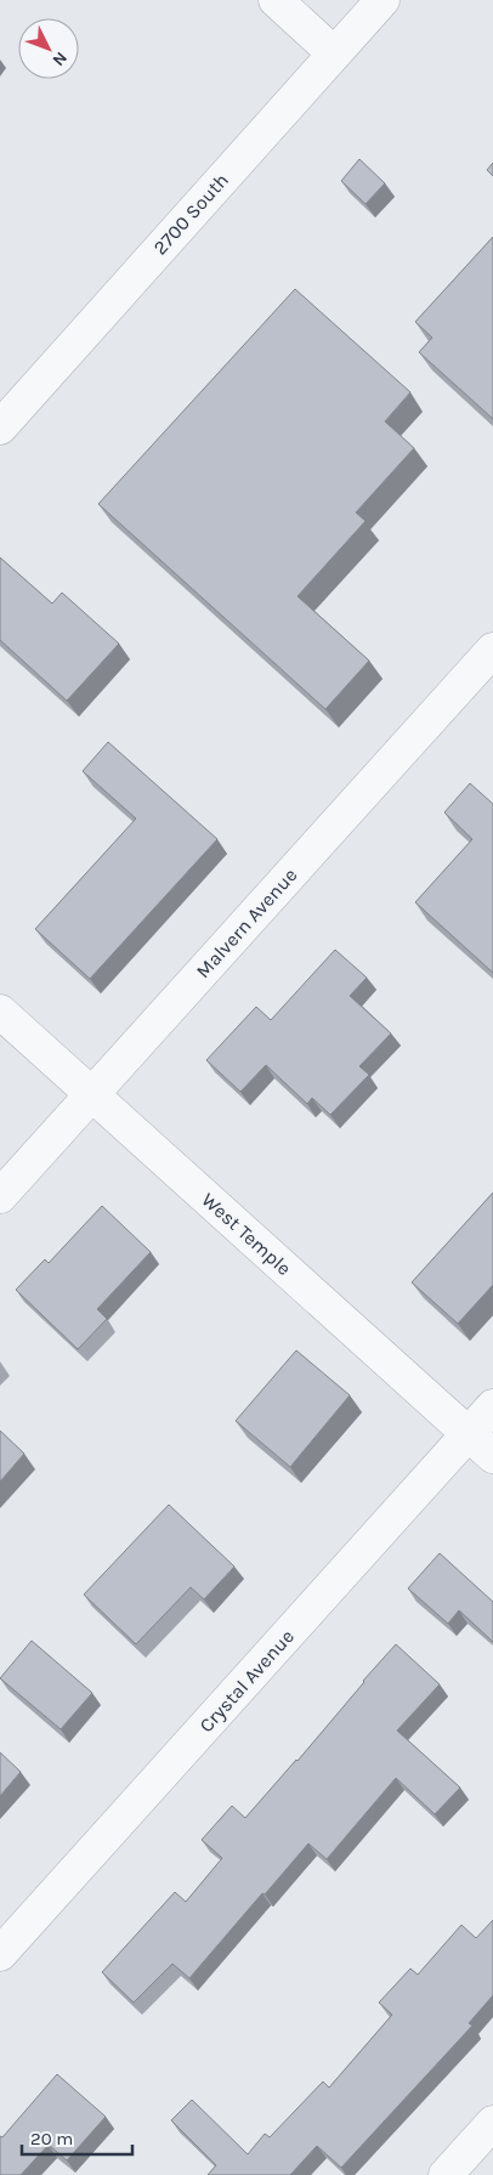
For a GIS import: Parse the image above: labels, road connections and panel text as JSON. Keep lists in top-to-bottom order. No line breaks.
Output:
{"streets":{"street":["2700 South","Malvern Avenue","West Temple","Crystal Avenue"]},"crossings":[["Malvern Avenue","West Temple"],["West Temple","Crystal Avenue"]],"scale_bar":"20 m","north":"bottom right"}
